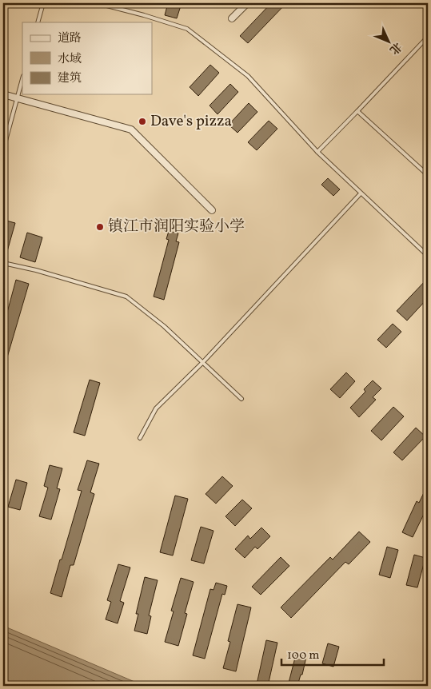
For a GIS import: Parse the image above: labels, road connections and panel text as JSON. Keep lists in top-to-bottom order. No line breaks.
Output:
{"places":["Dave's pizza","镇江市润阳实验小学"],"legend":["道路","水域","建筑"],"scale_bar":"100 m","north":"bottom right"}
